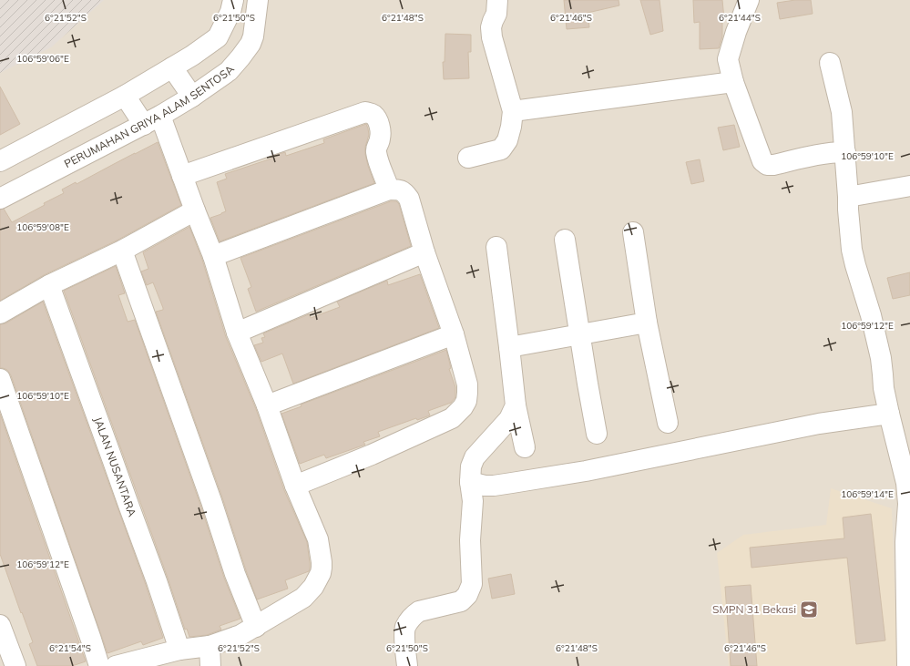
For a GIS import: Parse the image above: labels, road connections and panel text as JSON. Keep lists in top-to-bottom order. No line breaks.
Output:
{"streets":{"street":["PERUMAHAN GRIYA ALAM SENTOSA","JALAN NUSANTARA"]},"places":{"school or university":["SMPN 31 Bekasi"]},"coordinates":["6°21'52\"S","6°21'50\"S","6°21'48\"S","6°21'46\"S","6°21'44\"S","106°59'06\"E","106°59'10\"E","106°59'08\"E","106°59'12\"E","106°59'14\"E","6°21'54\"S"]}
